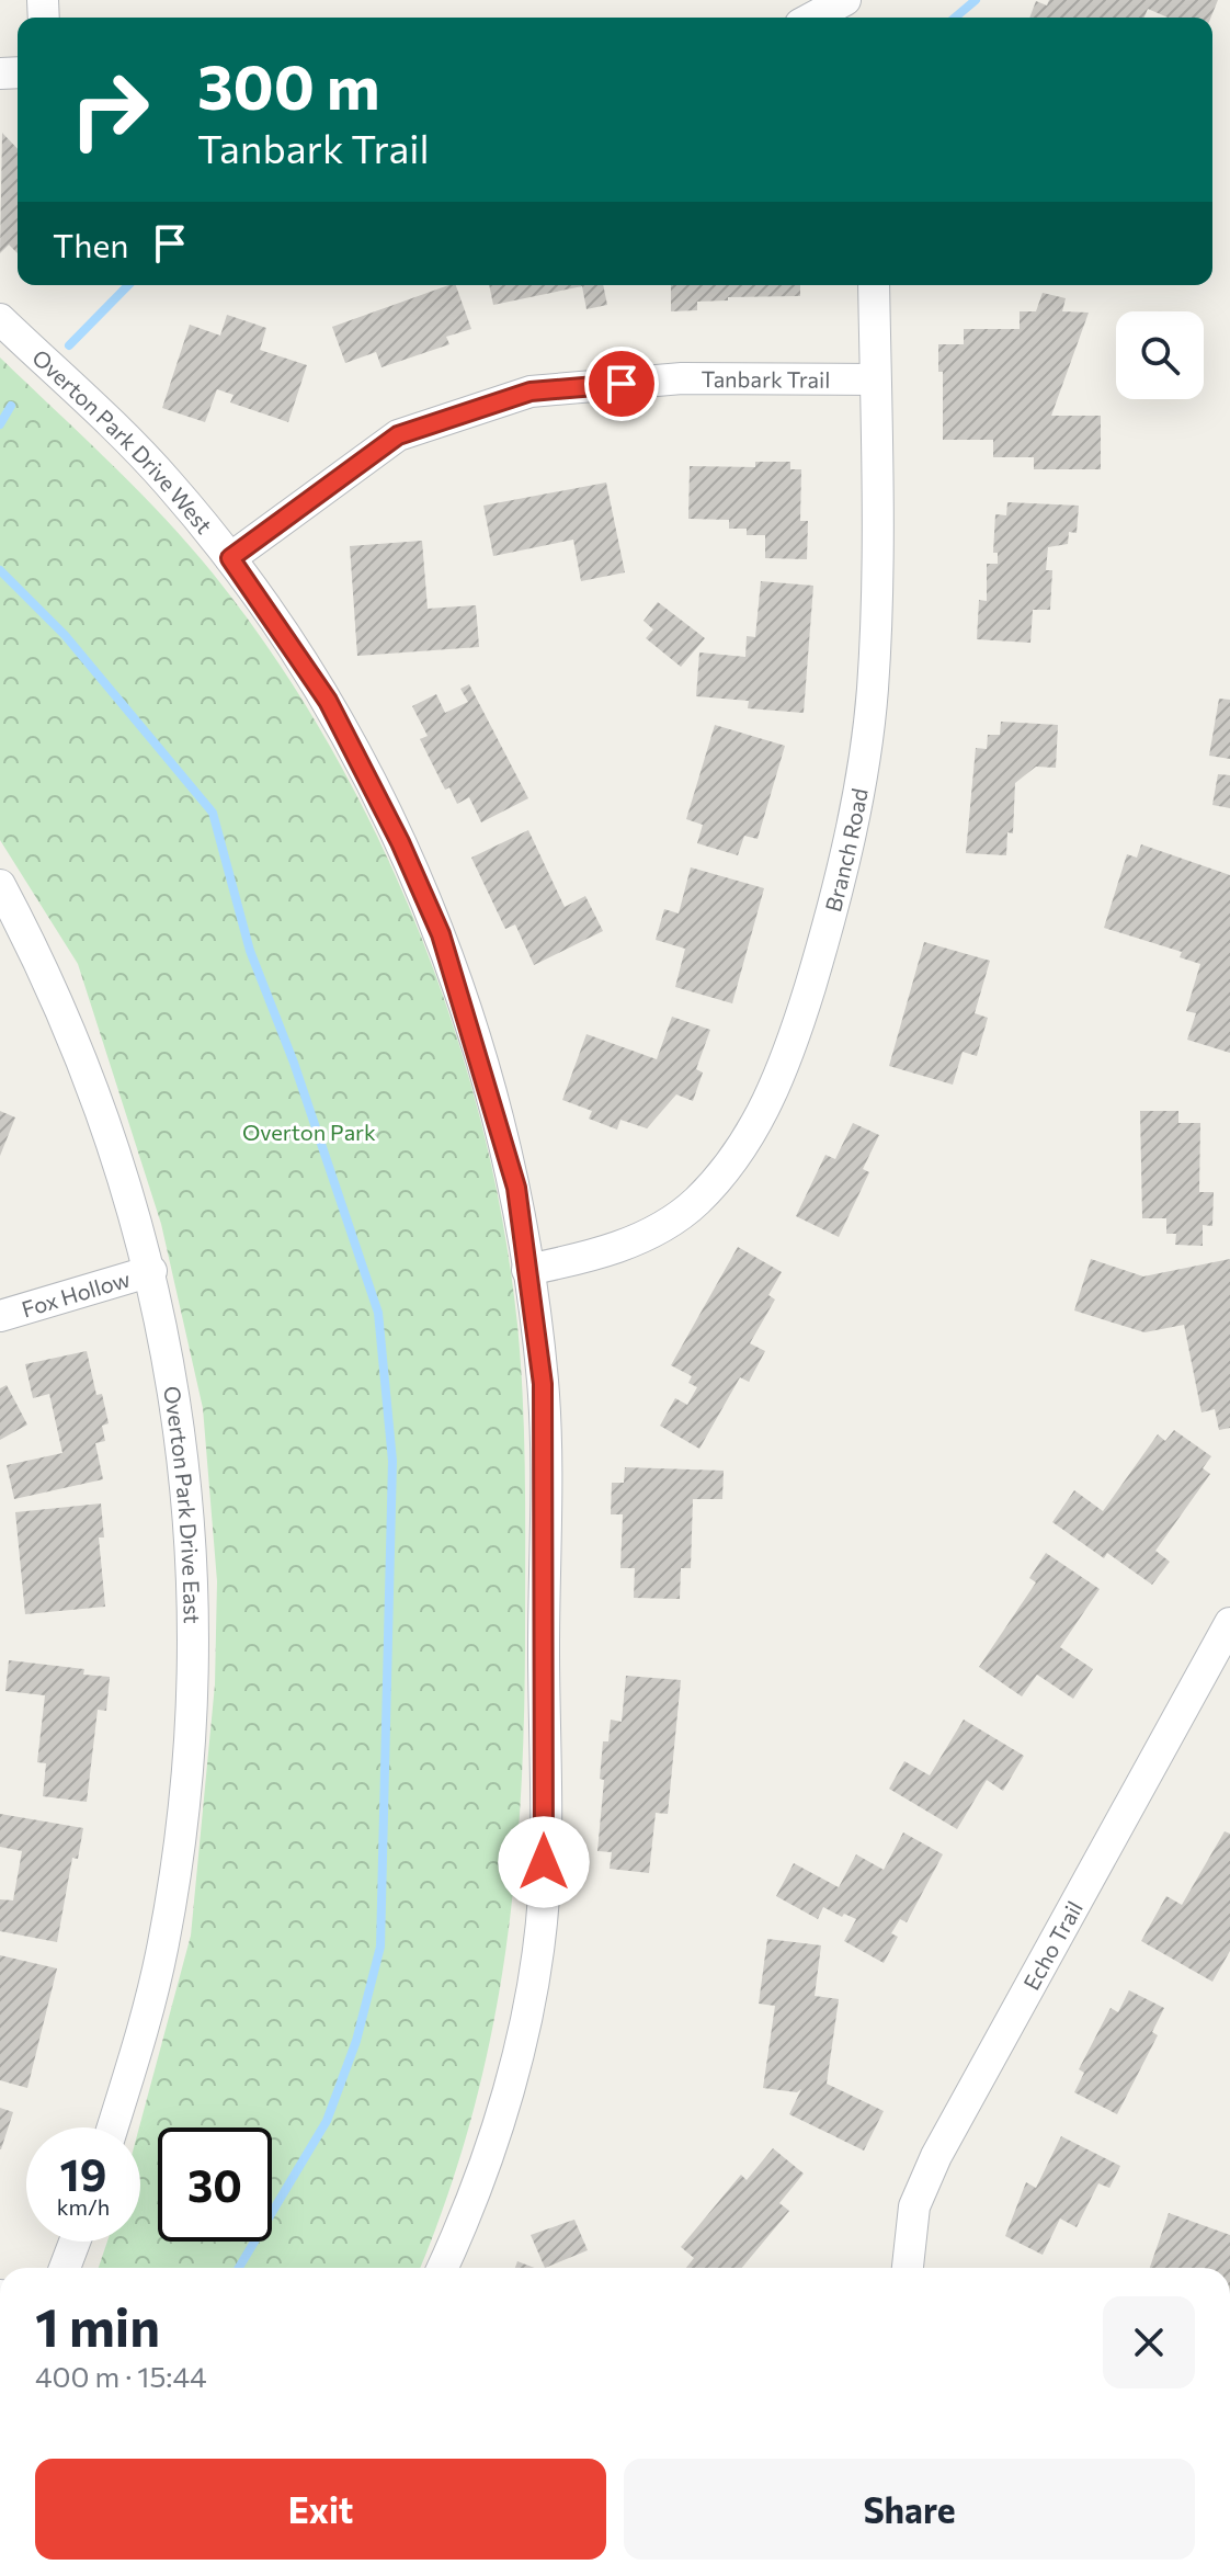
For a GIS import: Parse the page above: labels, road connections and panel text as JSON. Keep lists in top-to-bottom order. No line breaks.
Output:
{"streets":{"street":["Tanbark Trail","Overton Park Drive West","Branch Road","Fox Hollow","Overton Park Drive East","Echo Trail"]},"crossings":[["Tanbark Trail","Overton Park Drive West"],["Tanbark Trail","Branch Road"],["Overton Park Drive West","Branch Road"],["Fox Hollow","Overton Park Drive East"]],"parks":["Overton Park"],"page":{"turn":["300 m","Tanbark Trail"],"then":"Then","speed":"19 km/h","limit":"30","heading":["1 min","400 m · 15:44"],"buttons":["Exit","Share"]}}
